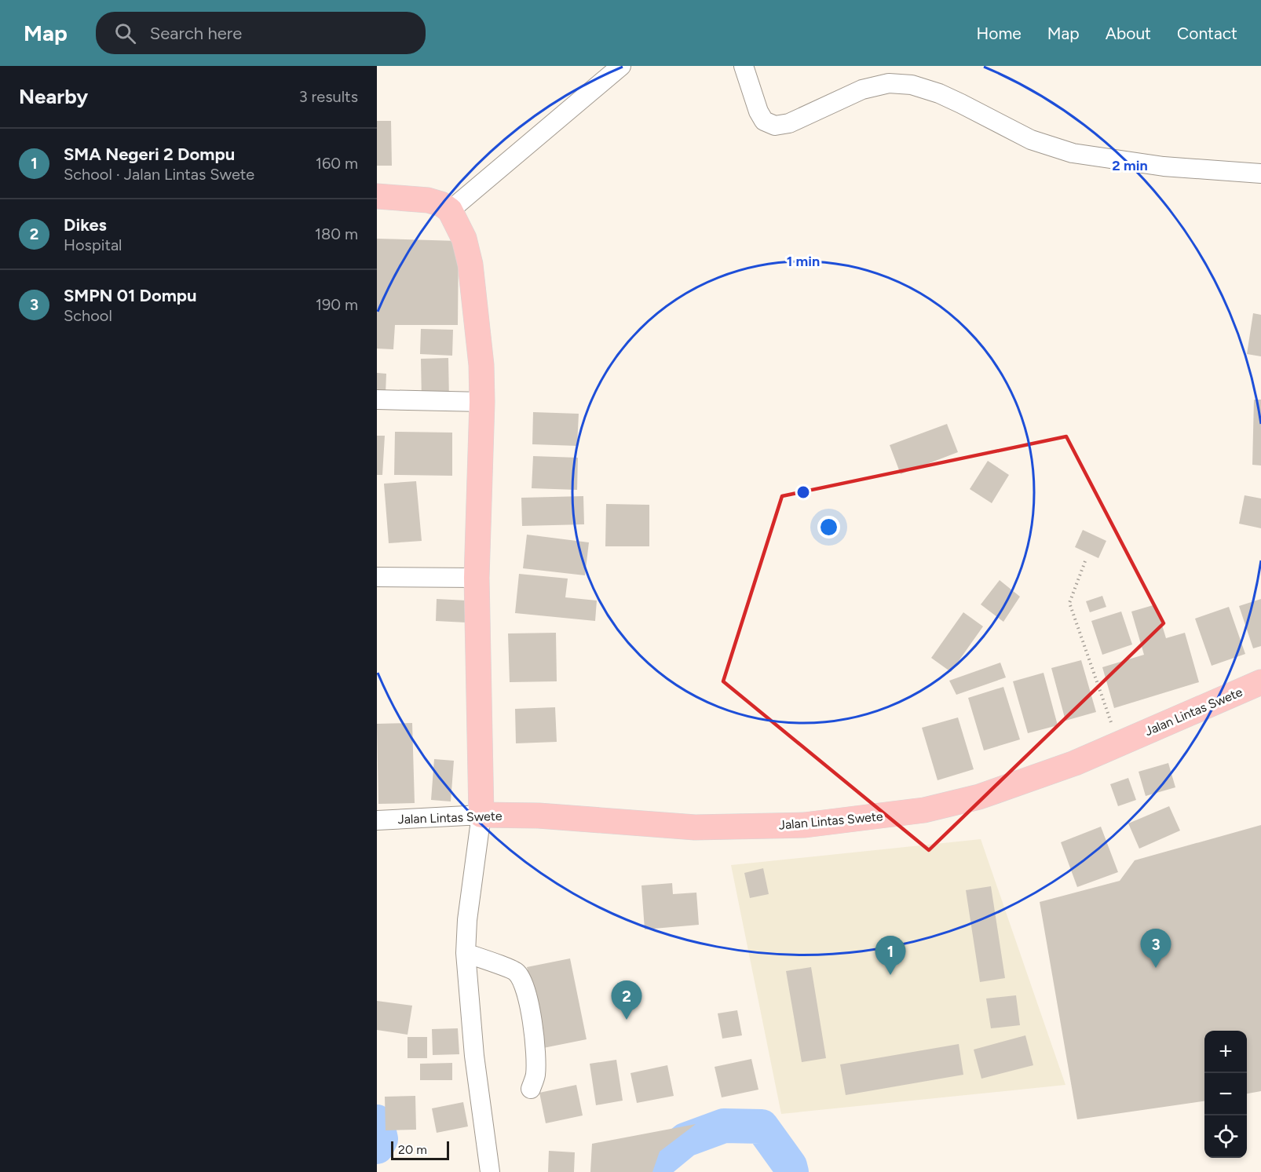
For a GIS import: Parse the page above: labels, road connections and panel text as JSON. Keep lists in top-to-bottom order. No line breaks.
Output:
{"streets":{"main road":["Jalan Lintas Swete"]},"scale_bar":"20 m","page":{"header":"Map","search":"Search here","nav":["Home","Map","About","Contact"],"heading":["Nearby","3 results"],"list":[{"mark":"1","name":"SMA Negeri 2 Dompu","note":"School · Jalan Lintas Swete","value":"160 m"},{"mark":"2","name":"Dikes","note":"Hospital","value":"180 m"},{"mark":"3","name":"SMPN 01 Dompu","note":"School","value":"190 m"}],"pins":["3","1","2"],"map_buttons":["+","−"],"scale":"20 m"},"rings":["2 min","1 min"]}
